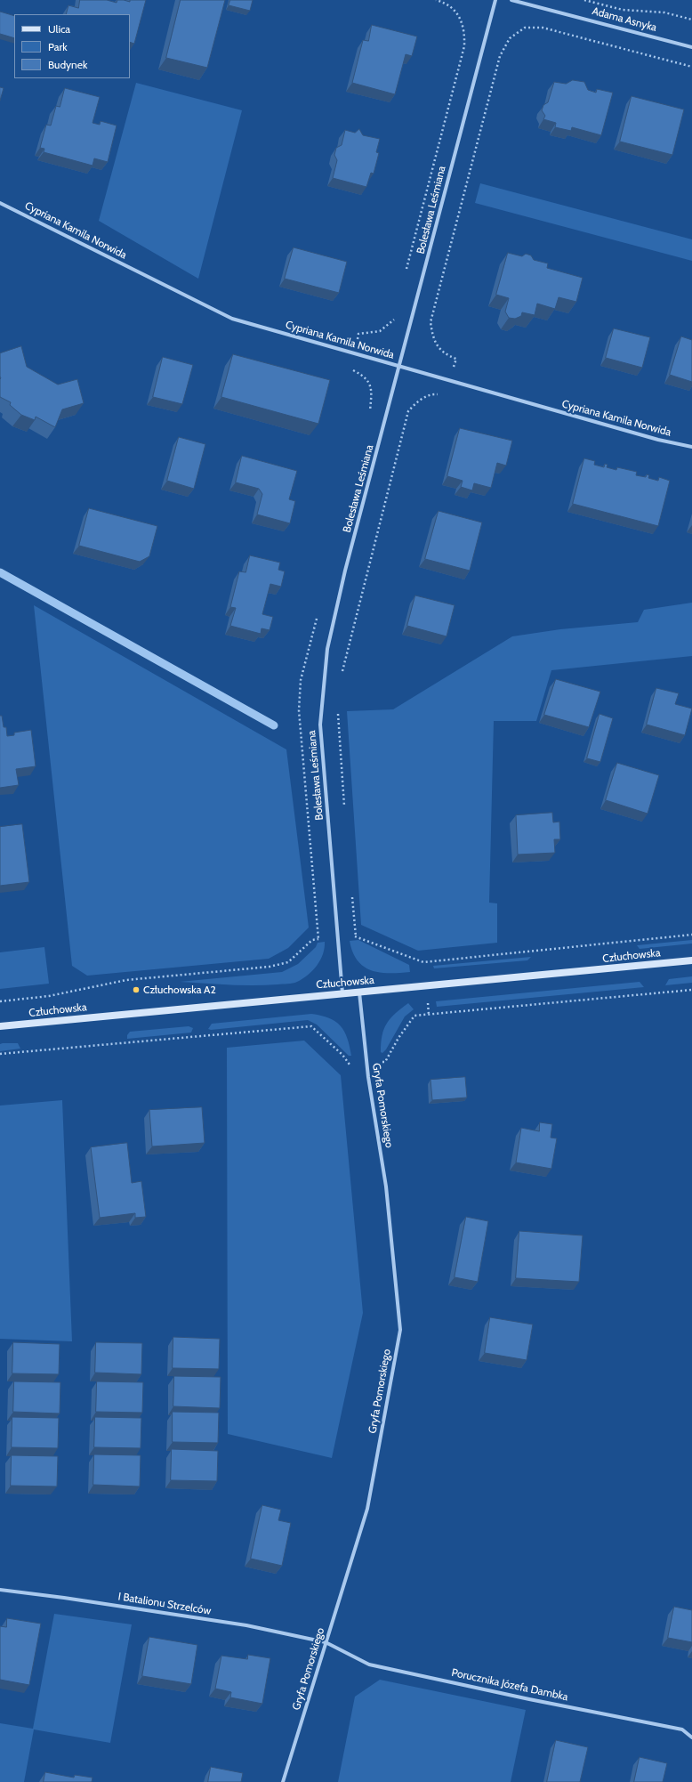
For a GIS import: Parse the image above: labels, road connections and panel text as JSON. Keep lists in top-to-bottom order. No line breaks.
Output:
{"streets":{"main road":["Człuchowska"],"street":["Adama Asnyka","Bolesława Leśmiana","Cypriana Kamila Norwida","Gryfa Pomorskiego","I Batalionu Strzelców","Porucznika Józefa Dambka"]},"crossings":[["Bolesława Leśmiana","Cypriana Kamila Norwida"],["Bolesława Leśmiana","Człuchowska"],["Człuchowska","Gryfa Pomorskiego"],["Gryfa Pomorskiego","I Batalionu Strzelców"],["Gryfa Pomorskiego","Porucznika Józefa Dambka"],["I Batalionu Strzelców","Porucznika Józefa Dambka"]],"places":["Człuchowska A2"],"legend":["Ulica","Park","Budynek"]}
